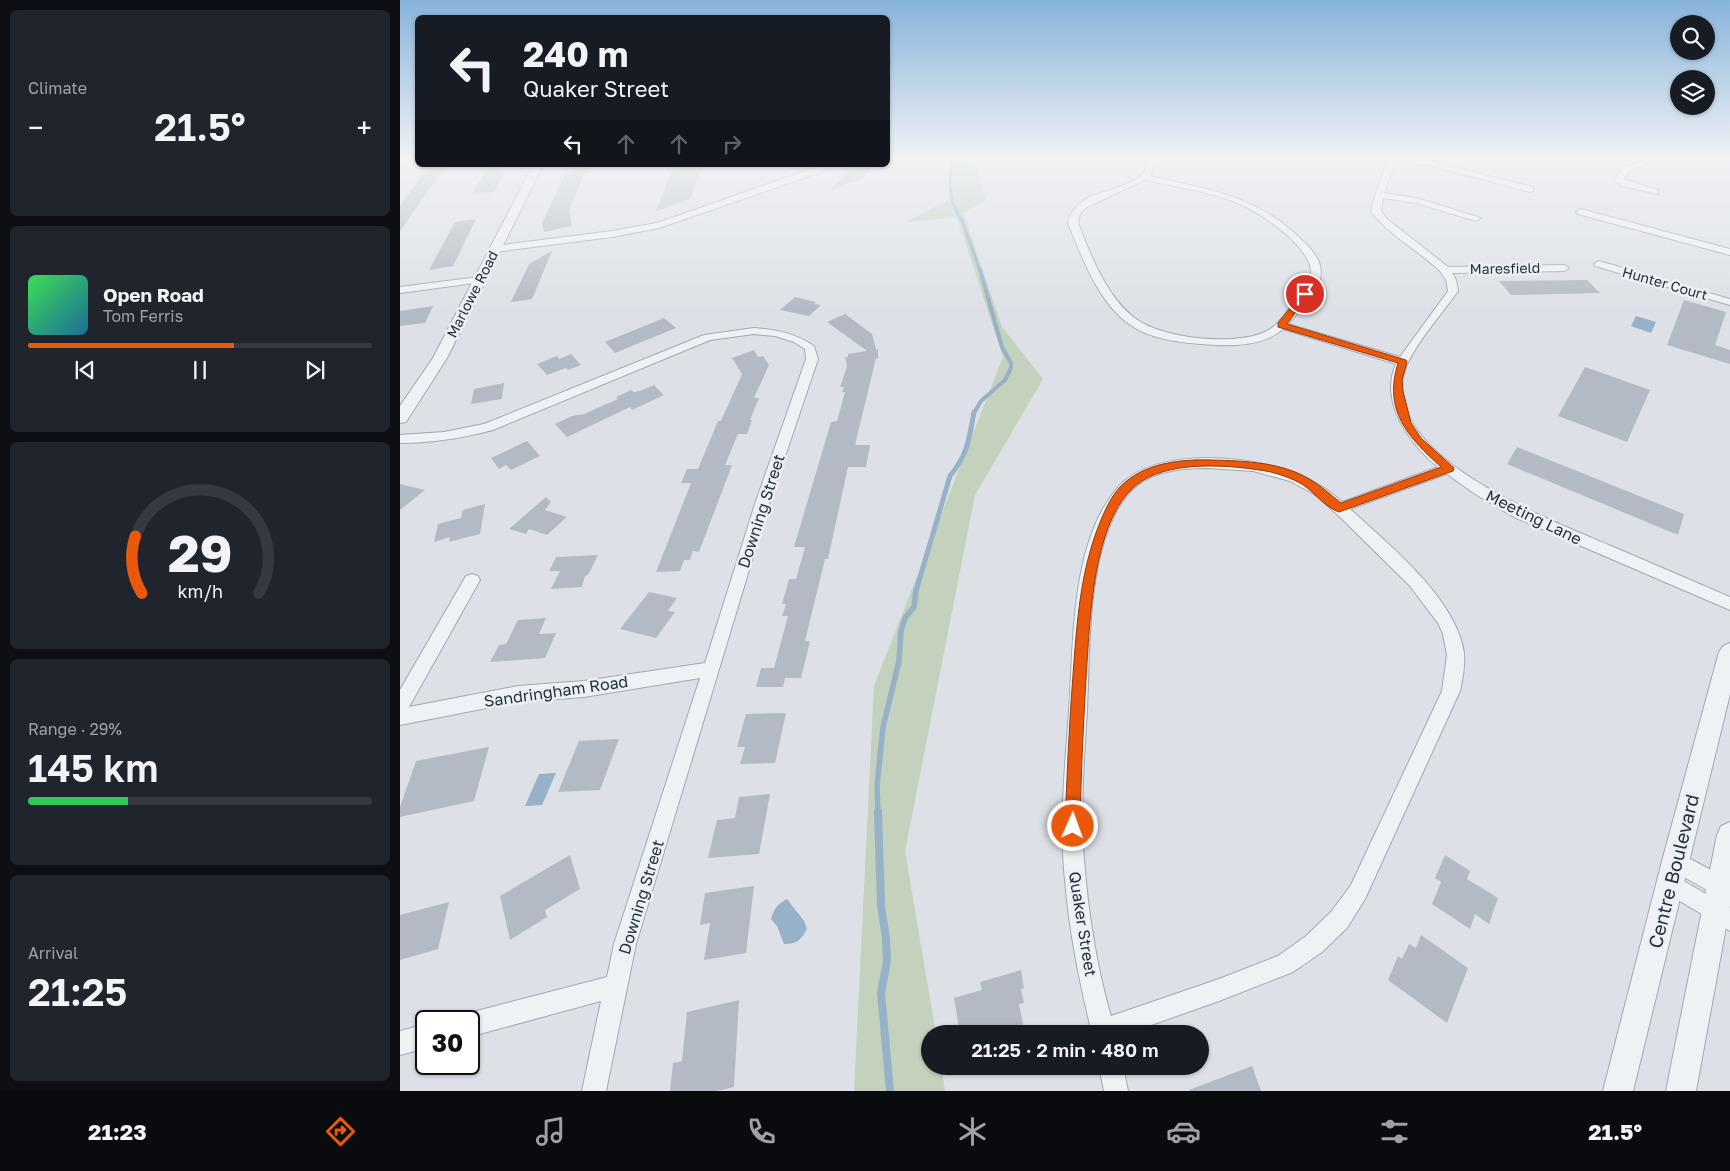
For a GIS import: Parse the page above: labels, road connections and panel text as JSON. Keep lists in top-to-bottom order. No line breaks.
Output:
{"streets":{"street":["Maresfield","Hunter Court","Marlowe Road","Downing Street","Meeting Lane","Sandringham Road","Centre Boulevard","Quaker Street"]},"crossings":[["Maresfield","Meeting Lane"],["Downing Street","Sandringham Road"]],"page":{"tile":["Climate",["Range · 29%","145 km"],["Arrival","21:25"]],"turn":["240 m","Quaker Street"],"heat":["−","21.5°","+"],"song":["Open Road","Tom Ferris"],"limit":"30","trip":"21:25 · 2 min · 480 m","tabs":["21:23","21.5°"],"gauge":["29","km/h"]}}
